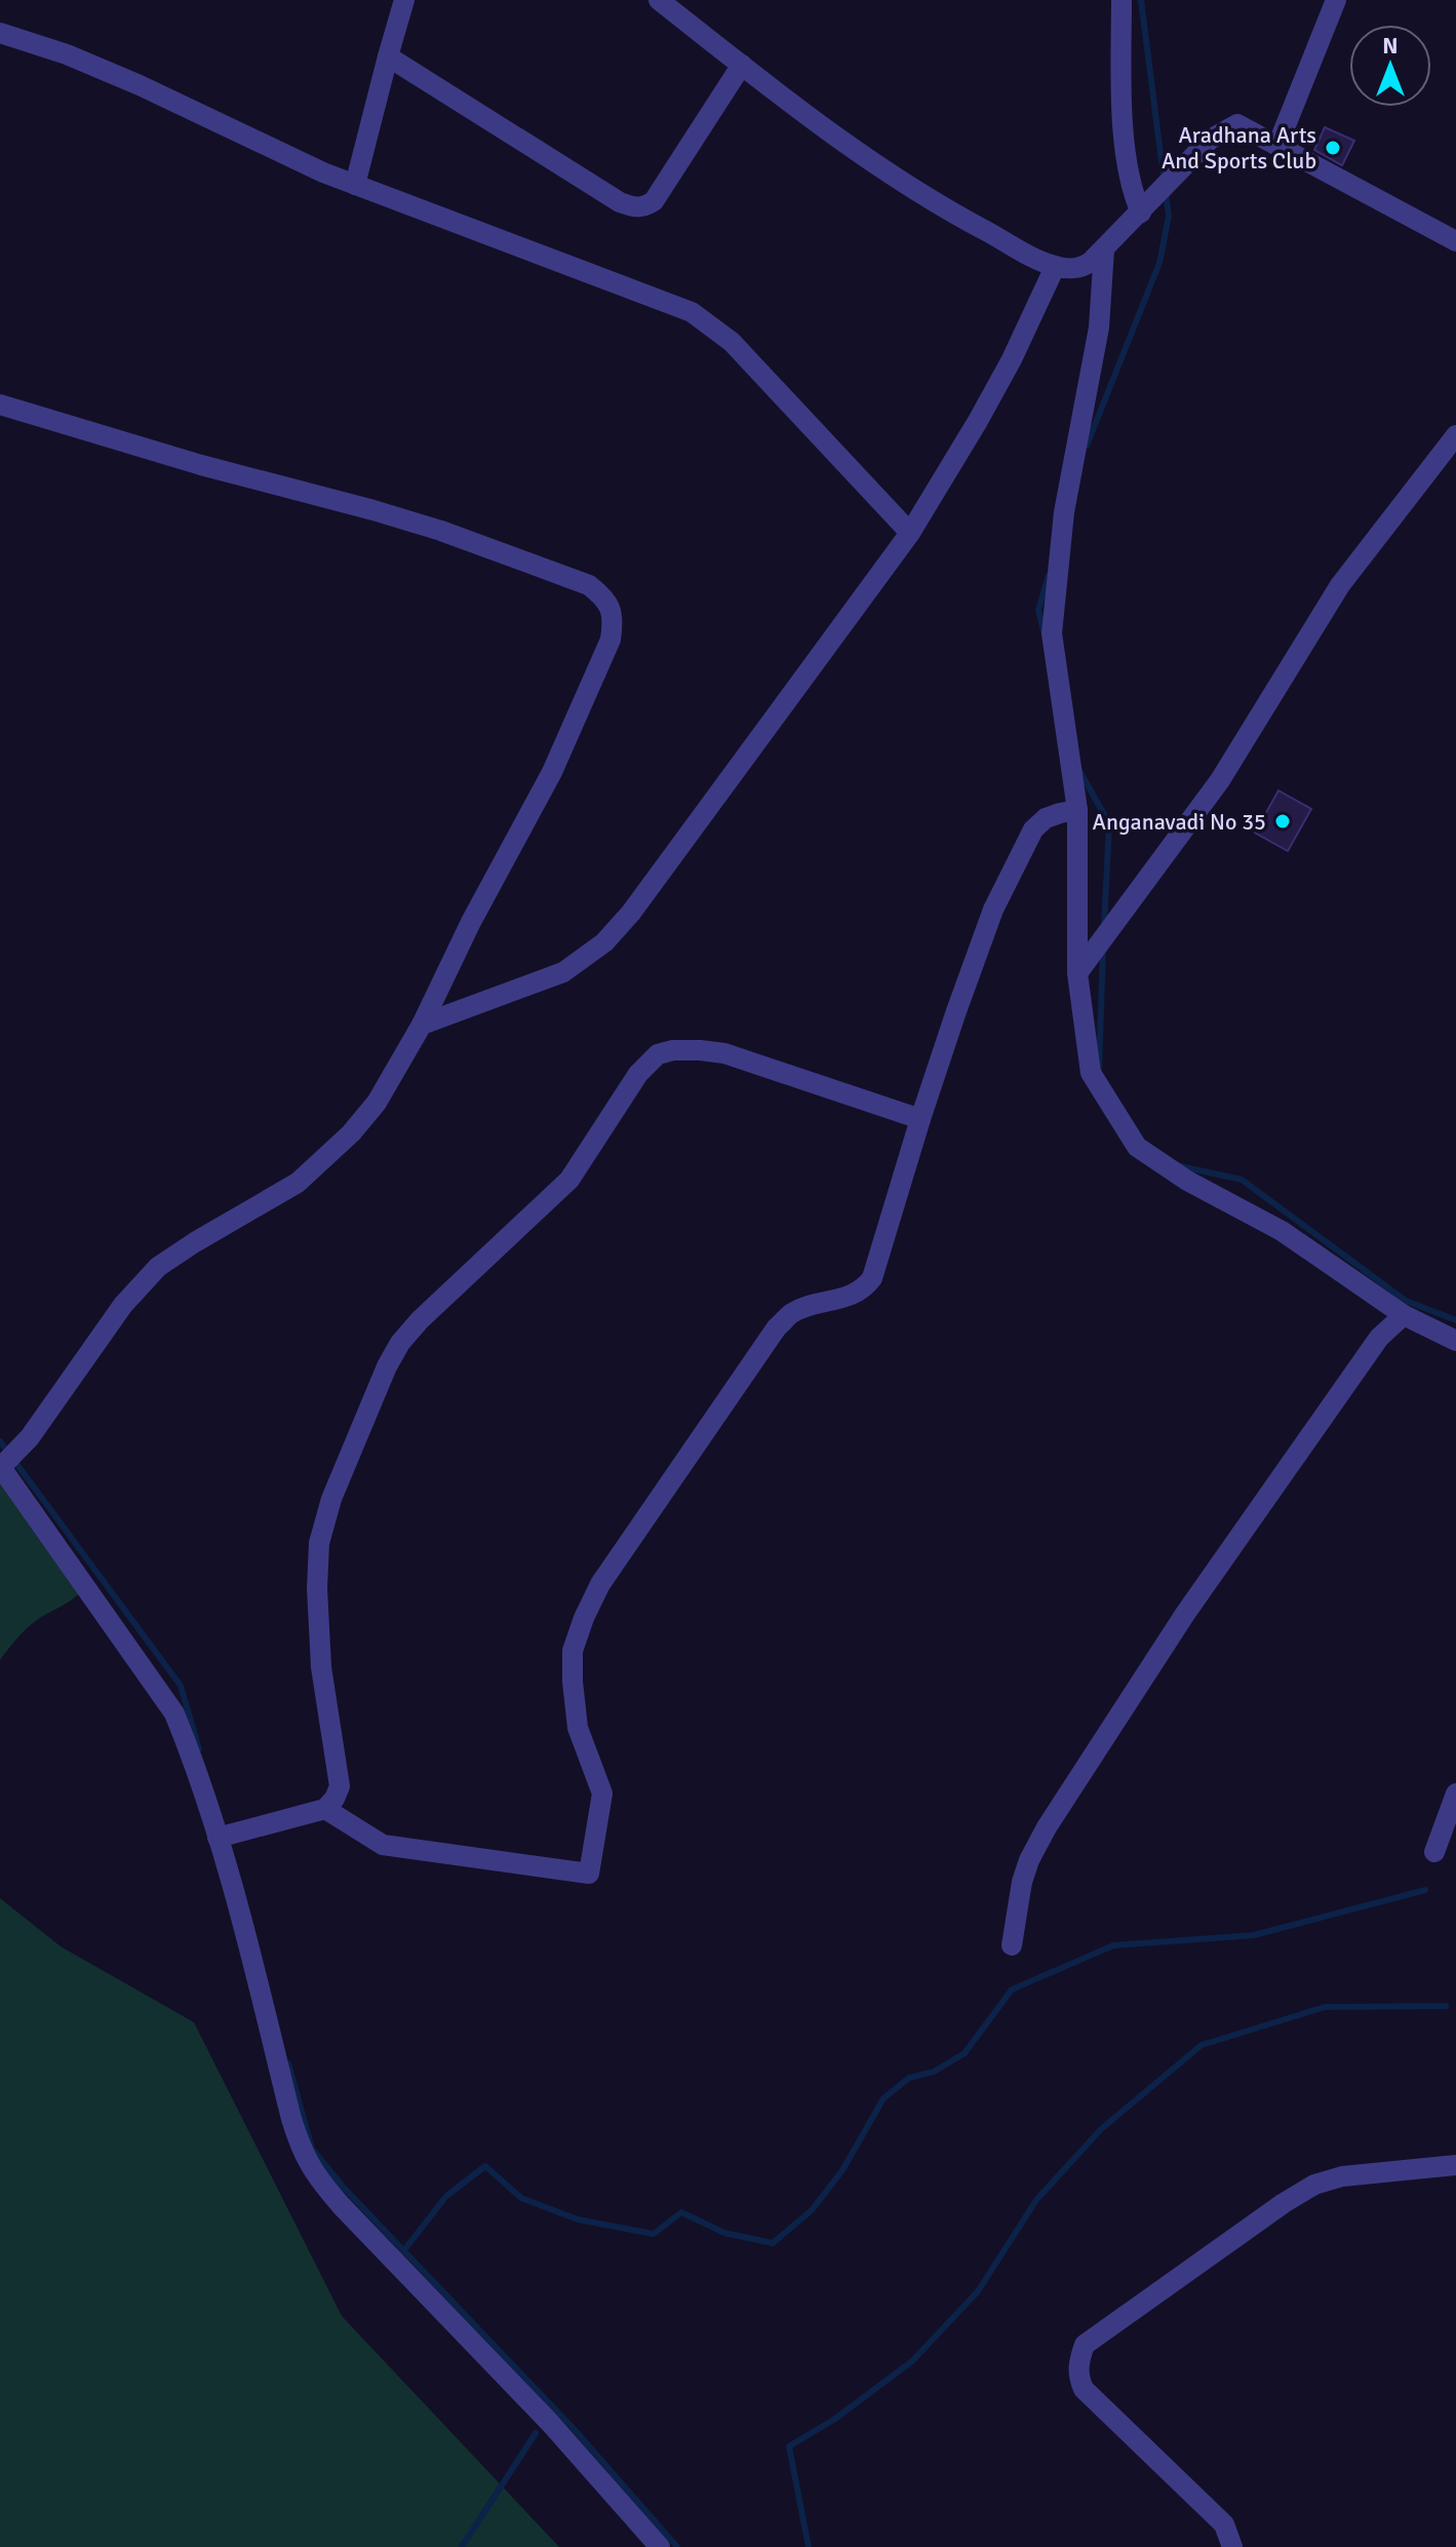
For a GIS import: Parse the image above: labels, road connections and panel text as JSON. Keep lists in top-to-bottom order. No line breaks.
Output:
{"places":["Aradhana Arts And Sports Club","Anganavadi No 35"],"north":"top"}
